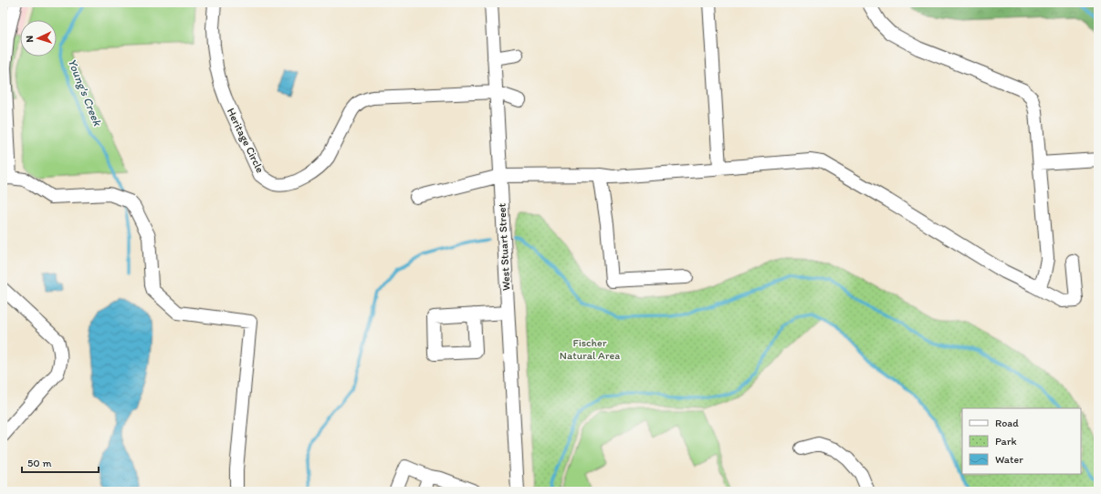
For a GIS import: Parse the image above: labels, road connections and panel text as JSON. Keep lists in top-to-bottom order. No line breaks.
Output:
{"streets":{"street":["Heritage Circle","West Stuart Street"]},"crossings":[["Heritage Circle","West Stuart Street"]],"water":["Young's Creek"],"parks":["Fischer Natural Area"],"legend":["Road","Park","Water"],"scale_bar":"50 m","north":"left"}
